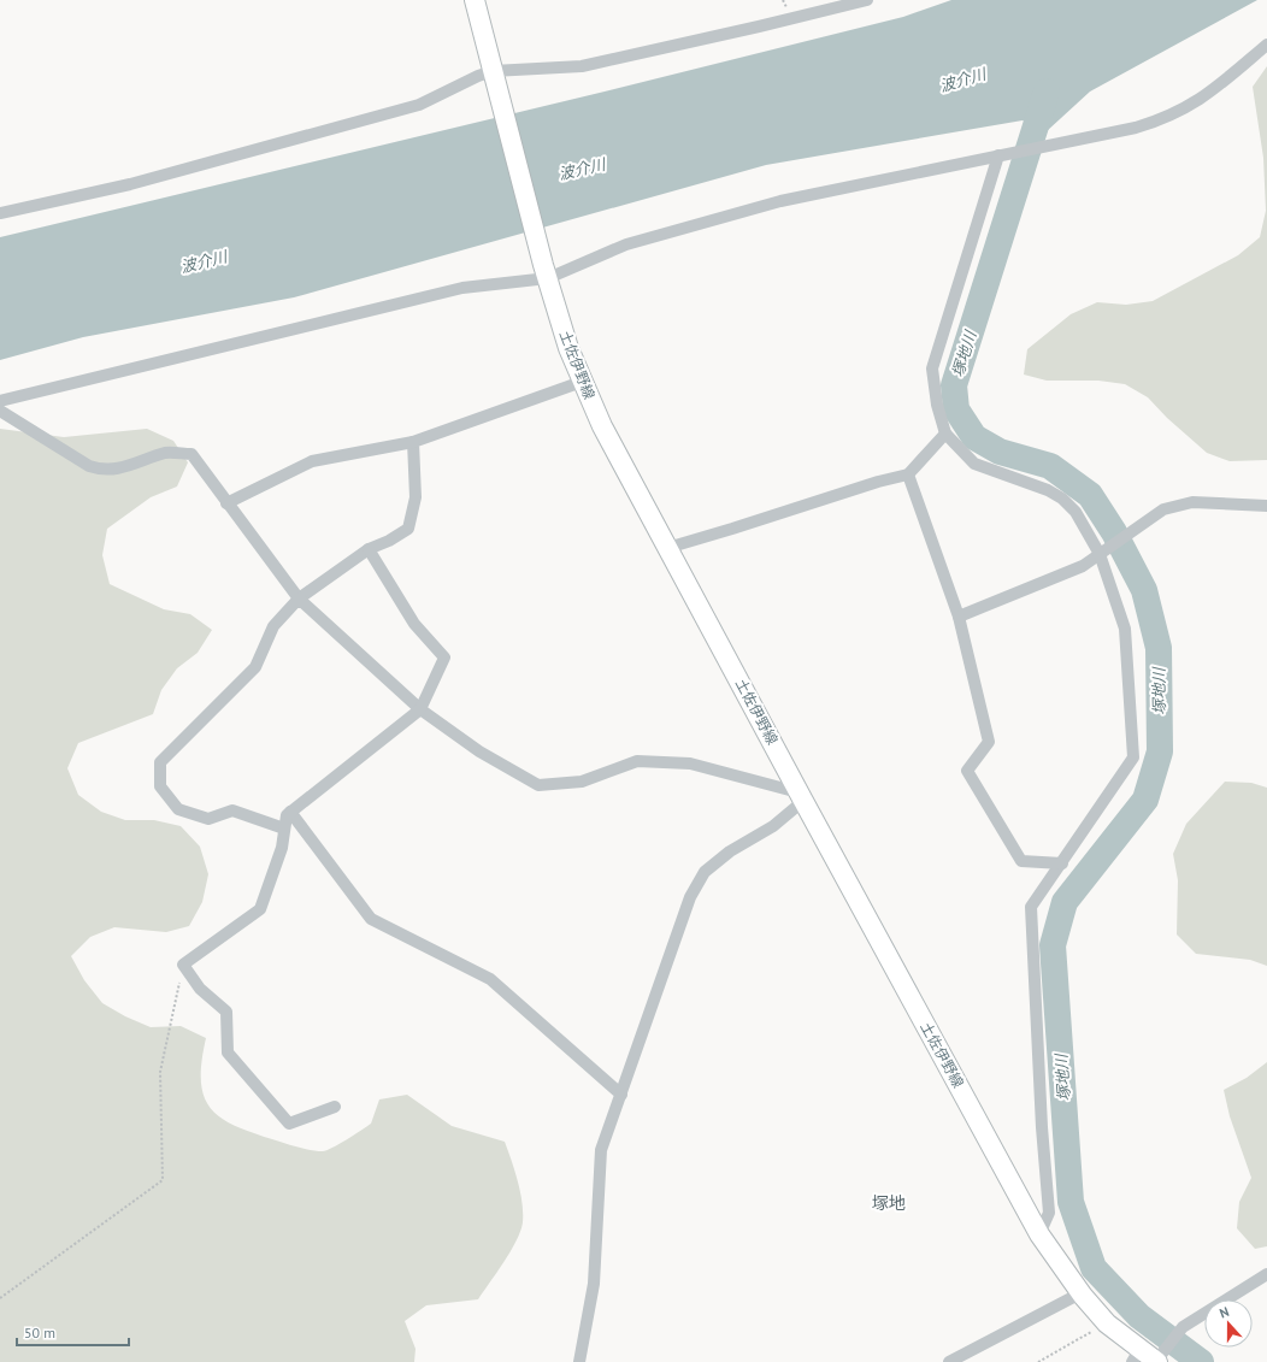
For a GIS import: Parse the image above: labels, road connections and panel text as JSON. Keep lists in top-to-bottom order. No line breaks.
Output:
{"streets":{"main road":["土佐伊野線"]},"districts":["塚地"],"water":["波介川","塚地川"],"scale_bar":"50 m","north":"top"}
